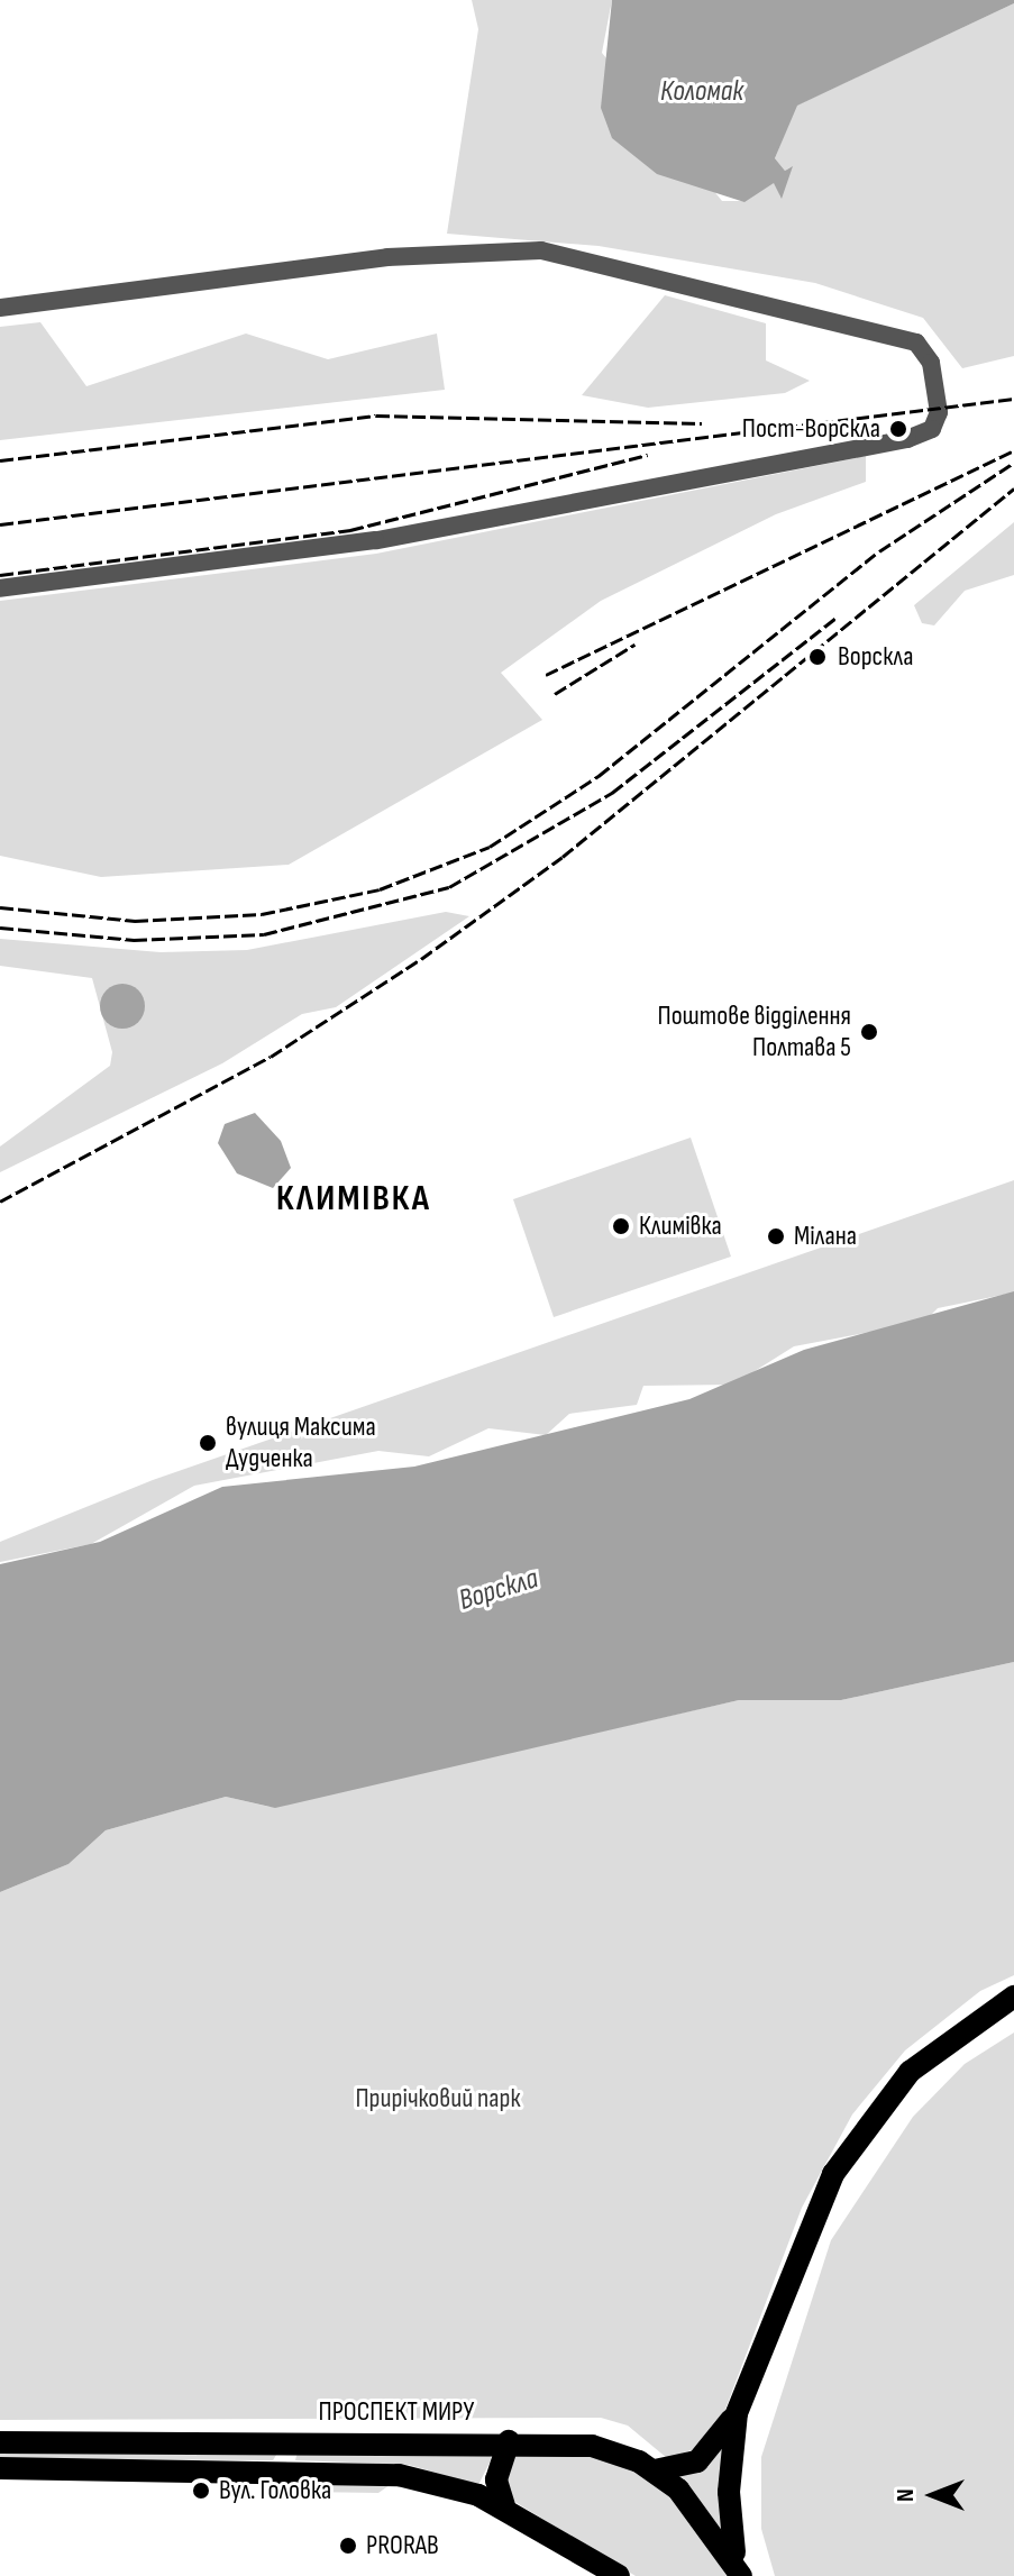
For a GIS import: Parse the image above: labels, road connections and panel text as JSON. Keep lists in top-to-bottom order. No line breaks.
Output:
{"streets":{"main road":["ПРОСПЕКТ МИРУ"]},"districts":["КЛИМІВКА"],"water":["Коломак","Ворскла"],"parks":["Прирічковий парк"],"places":["Пост-Ворскла","Ворскла","Поштове відділення Полтава 5","Климівка","Мілана","вулиця Максима Дудченка","Вул. Головка","PRORAB"],"north":"left"}
